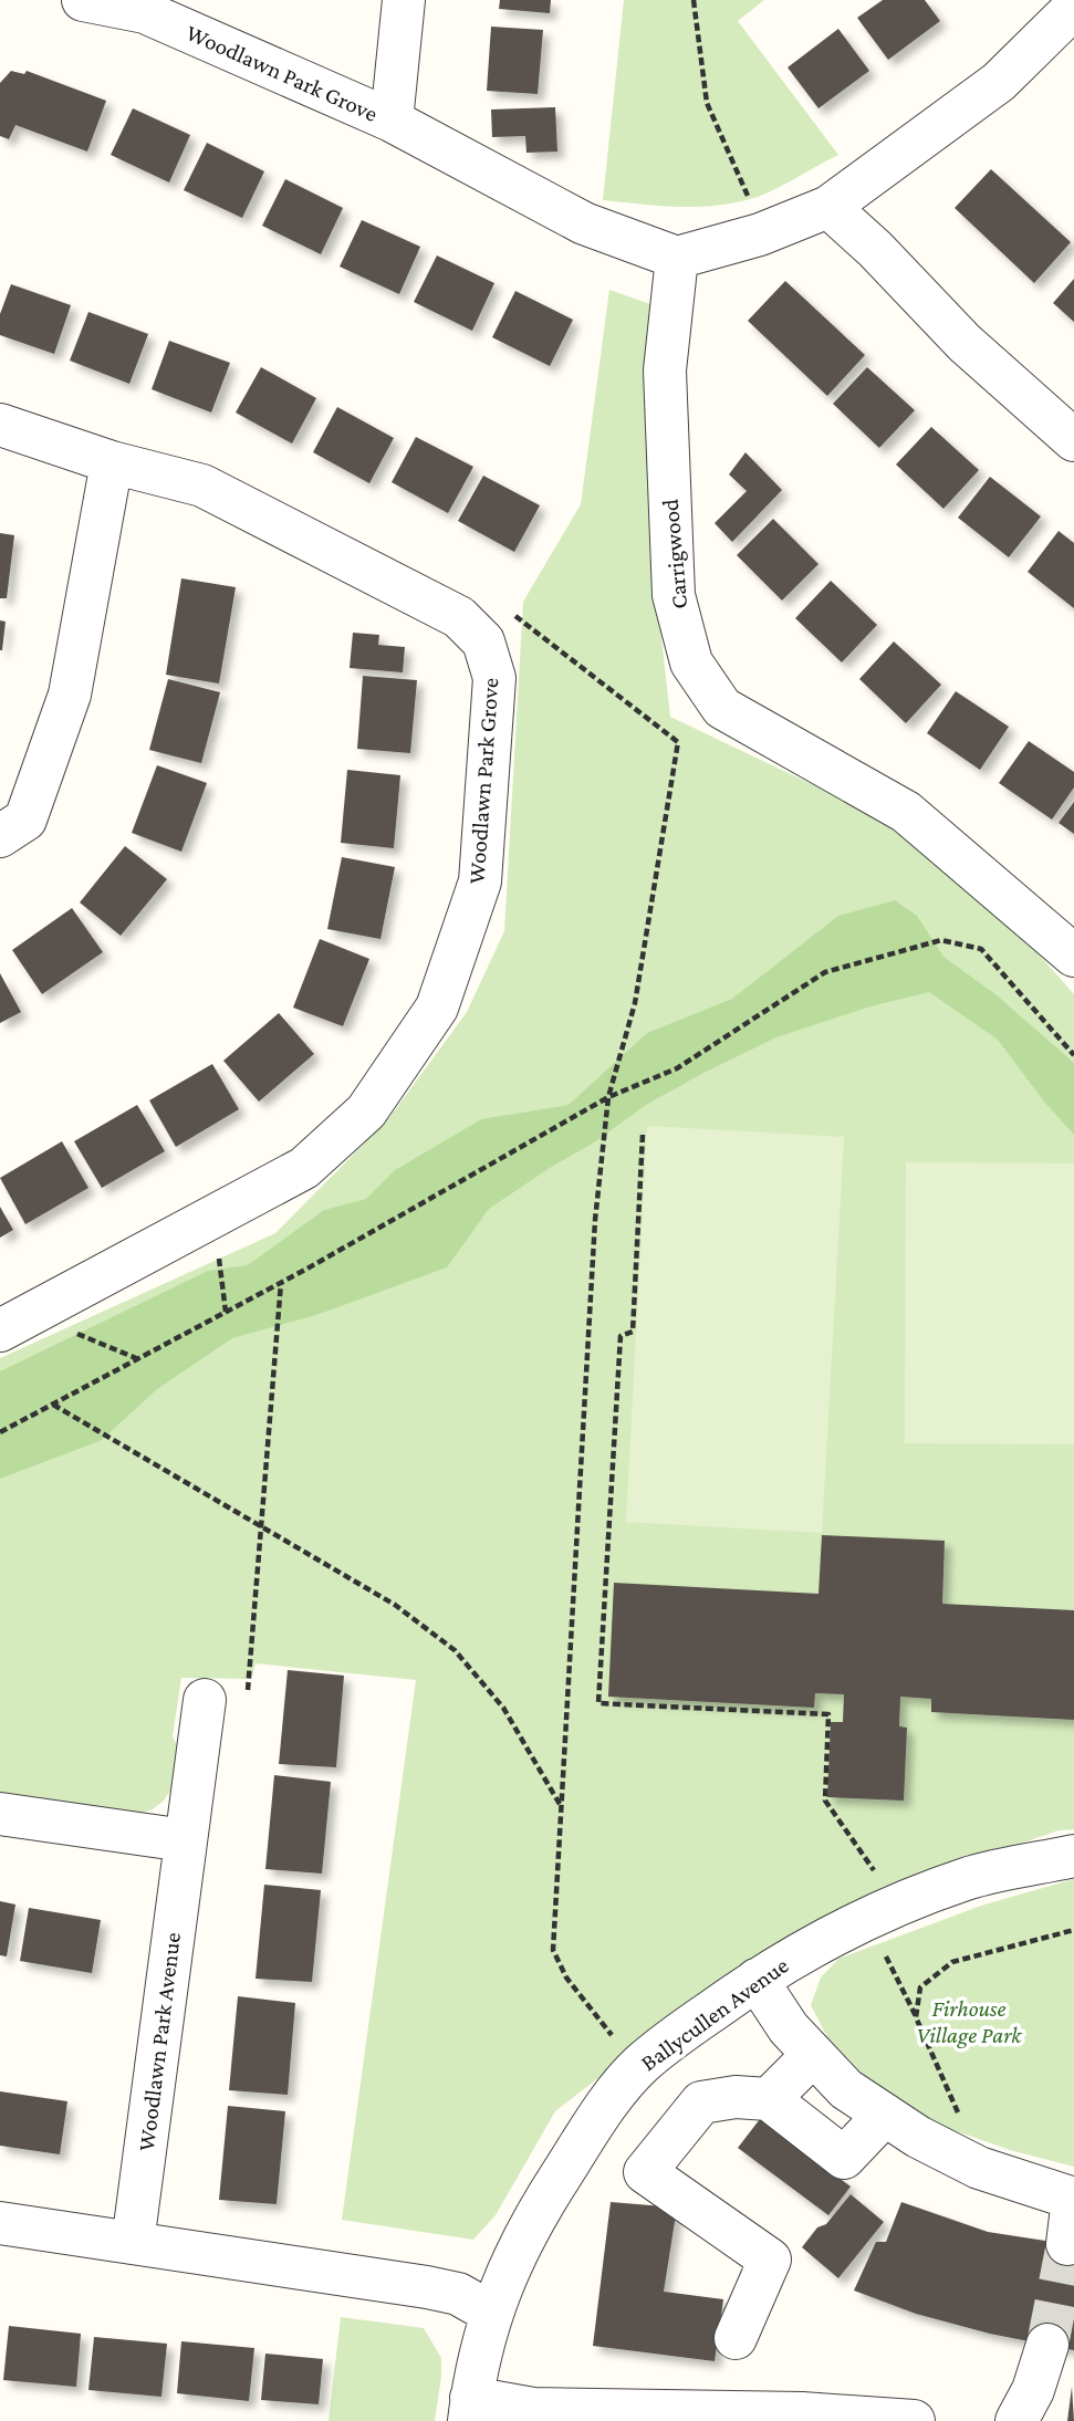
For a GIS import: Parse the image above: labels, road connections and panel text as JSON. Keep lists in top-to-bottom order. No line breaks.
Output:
{"streets":{"street":["Woodlawn Park Grove","Carrigwood","Ballycullen Avenue","Woodlawn Park Avenue"]},"crossings":[["Woodlawn Park Grove","Carrigwood"]],"parks":["Firhouse Village Park"]}
